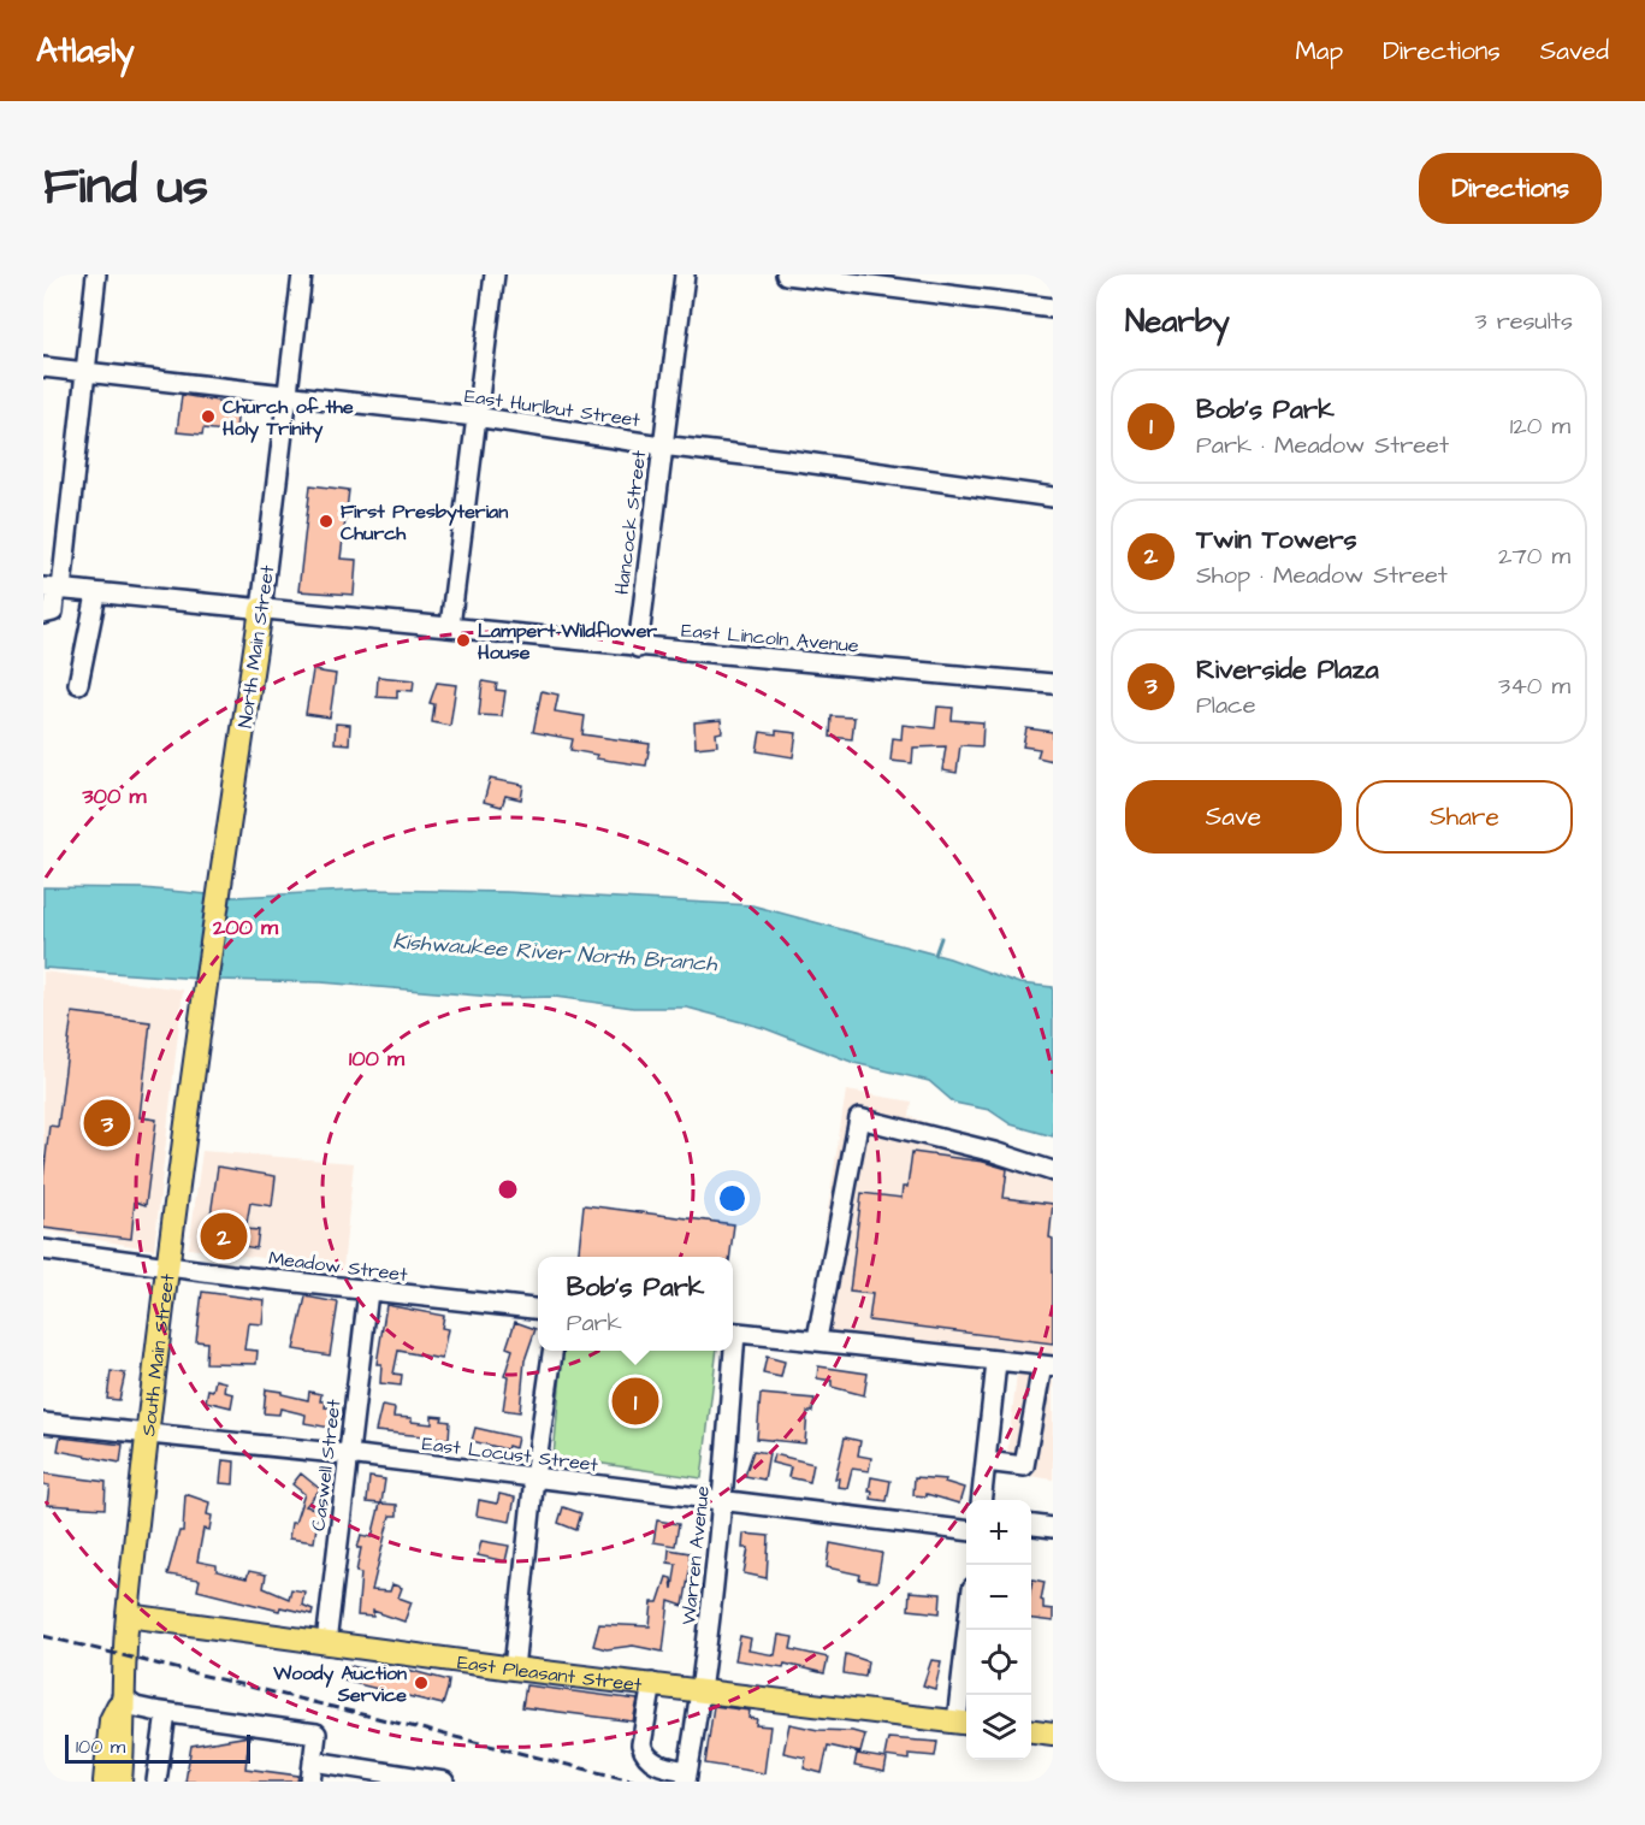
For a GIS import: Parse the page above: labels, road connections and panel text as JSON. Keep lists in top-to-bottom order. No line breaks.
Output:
{"streets":{"main road":["North Main Street","South Main Street","East Pleasant Street"],"street":["East Hurlbut Street","Hancock Street","East Lincoln Avenue","Meadow Street","East Locust Street","Caswell Street","Warren Avenue"]},"crossings":[["East Hurlbut Street","Hancock Street"],["East Hurlbut Street","North Main Street"],["Hancock Street","East Lincoln Avenue"],["East Lincoln Avenue","North Main Street"],["North Main Street","South Main Street"],["Meadow Street","South Main Street"],["Meadow Street","Caswell Street"],["South Main Street","East Locust Street"],["South Main Street","East Pleasant Street"],["East Locust Street","Caswell Street"],["East Locust Street","Warren Avenue"],["Caswell Street","East Pleasant Street"],["Warren Avenue","East Pleasant Street"]],"water":["Kishwaukee River North Branch"],"places":["Church of the Holy Trinity","First Presbyterian Church","Lampert-Wildflower House","Woody Auction Service"],"scale_bar":"100 m","page":{"header":"Atlasly","nav":["Map","Directions","Saved"],"title":"Find us","buttons":["Directions",["Save","Share"]],"heading":["Nearby","3 results"],"list":[{"mark":"1","name":"Bob's Park","note":"Park · Meadow Street","value":"120 m"},{"mark":"2","name":"Twin Towers","note":"Shop · Meadow Street","value":"270 m"},{"mark":"3","name":"Riverside Plaza","note":"Place","value":"340 m"}],"pins":["3","2","1"],"popup":["Bob's Park","Park"],"map_buttons":["+","−"],"scale":"100 m"},"rings":["300 m","200 m","100 m"]}
